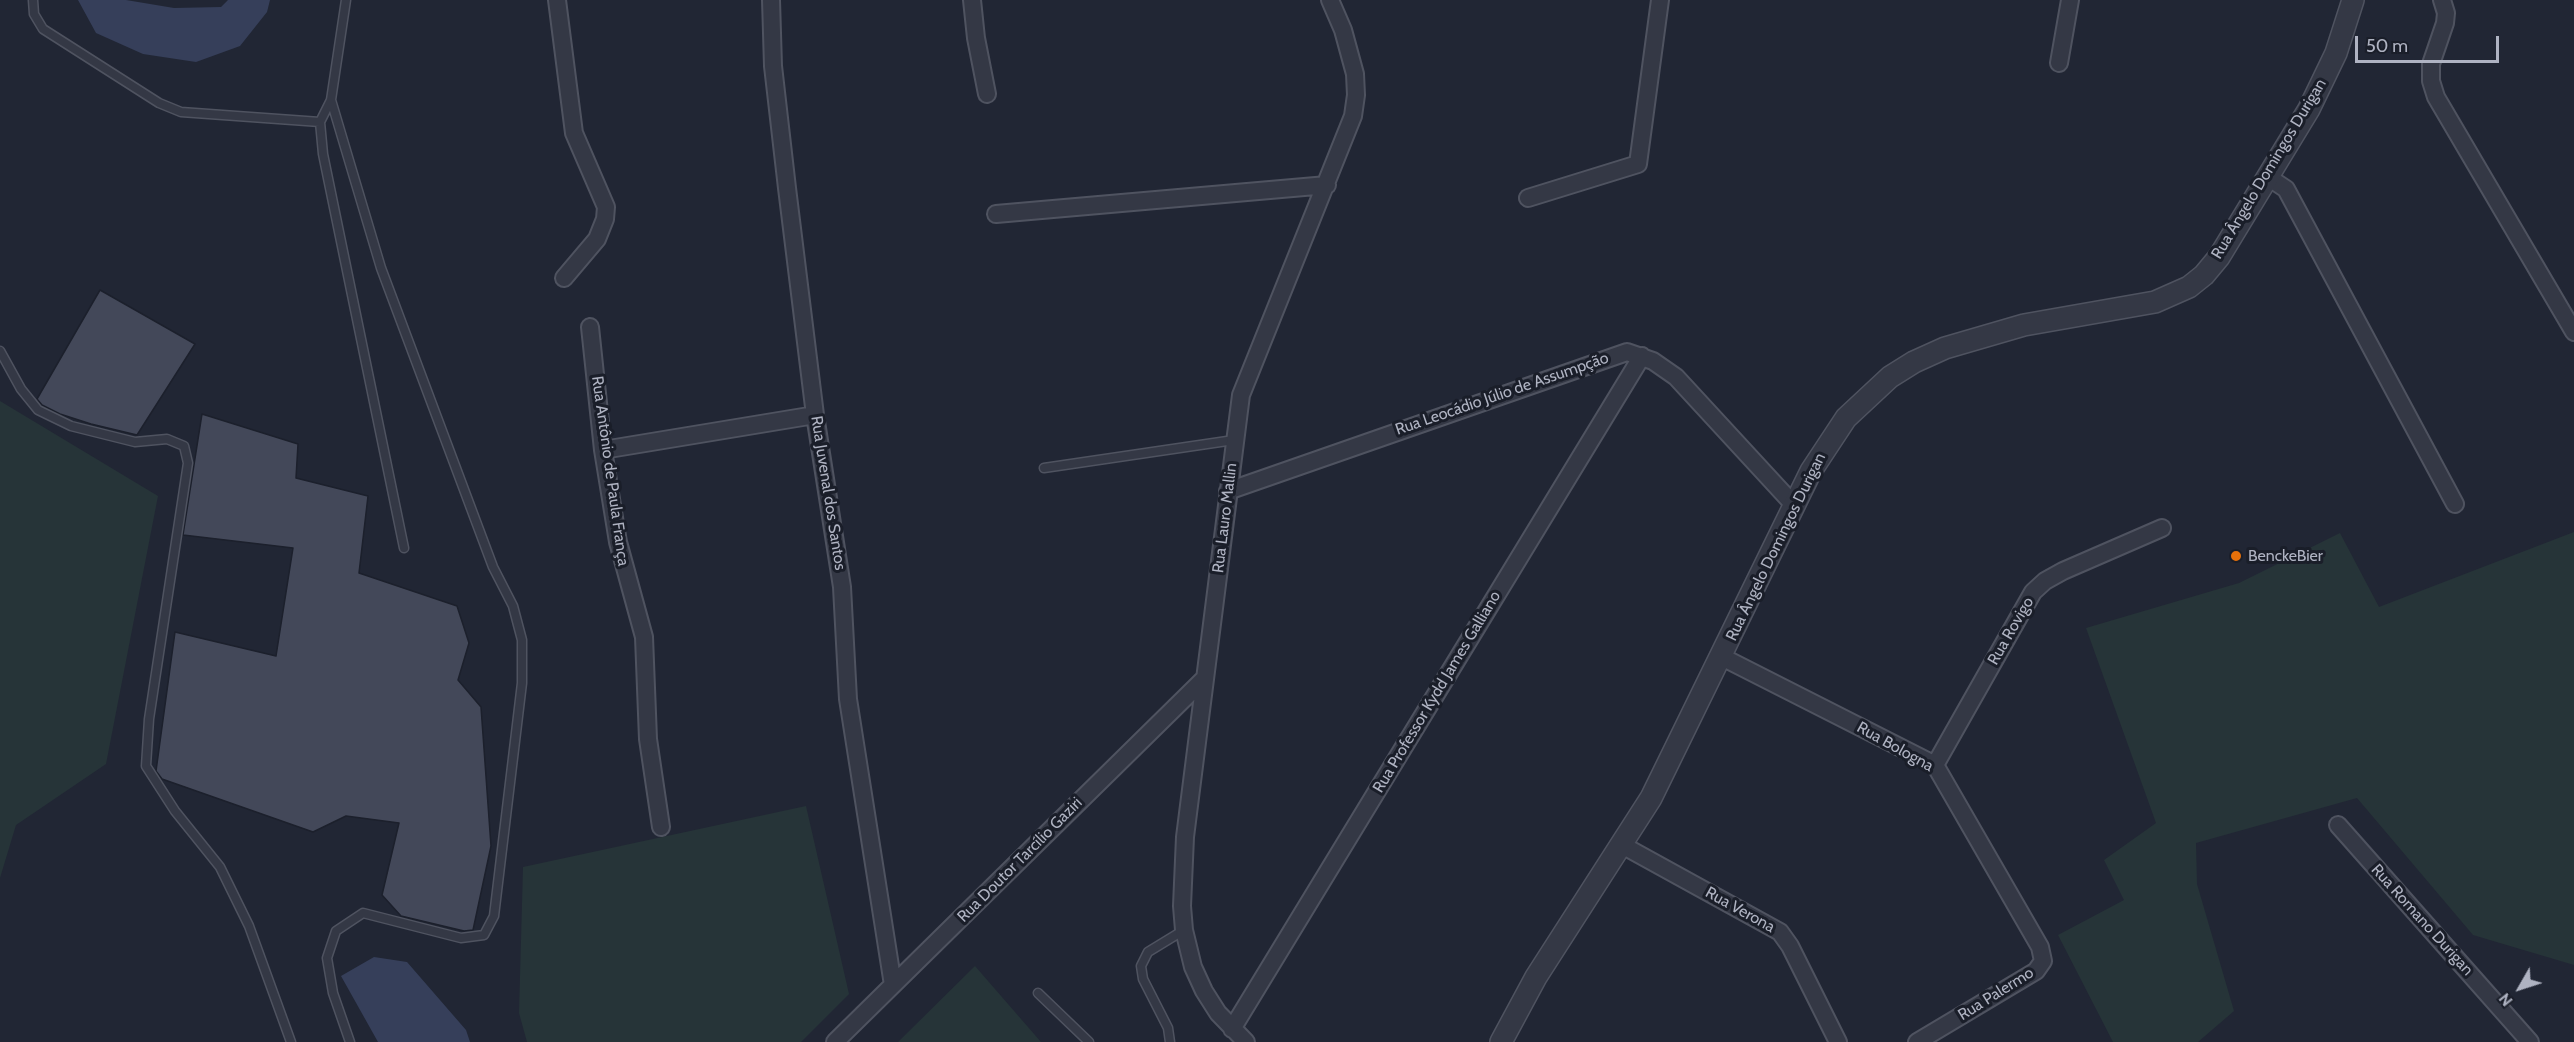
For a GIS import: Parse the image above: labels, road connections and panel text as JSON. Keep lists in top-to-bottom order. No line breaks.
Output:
{"streets":{"street":["Rua Ângelo Domingos Durigan","Rua Leocádio Júlio de Assumpção","Rua Antônio de Paula França","Rua Juvenal dos Santos","Rua Lauro Mallin","Rua Rovigo","Rua Professor Kydd James Galliano","Rua Bologna","Rua Doutor Tarcílio Gaziri","Rua Verona","Rua Romano Durigan","Rua Palermo"]},"crossings":[["Rua Ângelo Domingos Durigan","Rua Leocádio Júlio de Assumpção"],["Rua Ângelo Domingos Durigan","Rua Bologna"],["Rua Ângelo Domingos Durigan","Rua Verona"],["Rua Leocádio Júlio de Assumpção","Rua Lauro Mallin"],["Rua Leocádio Júlio de Assumpção","Rua Professor Kydd James Galliano"],["Rua Juvenal dos Santos","Rua Doutor Tarcílio Gaziri"],["Rua Lauro Mallin","Rua Professor Kydd James Galliano"],["Rua Lauro Mallin","Rua Doutor Tarcílio Gaziri"],["Rua Rovigo","Rua Bologna"],["Rua Bologna","Rua Palermo"]],"places":["BenckeBier"],"scale_bar":"50 m","north":"bottom left"}
